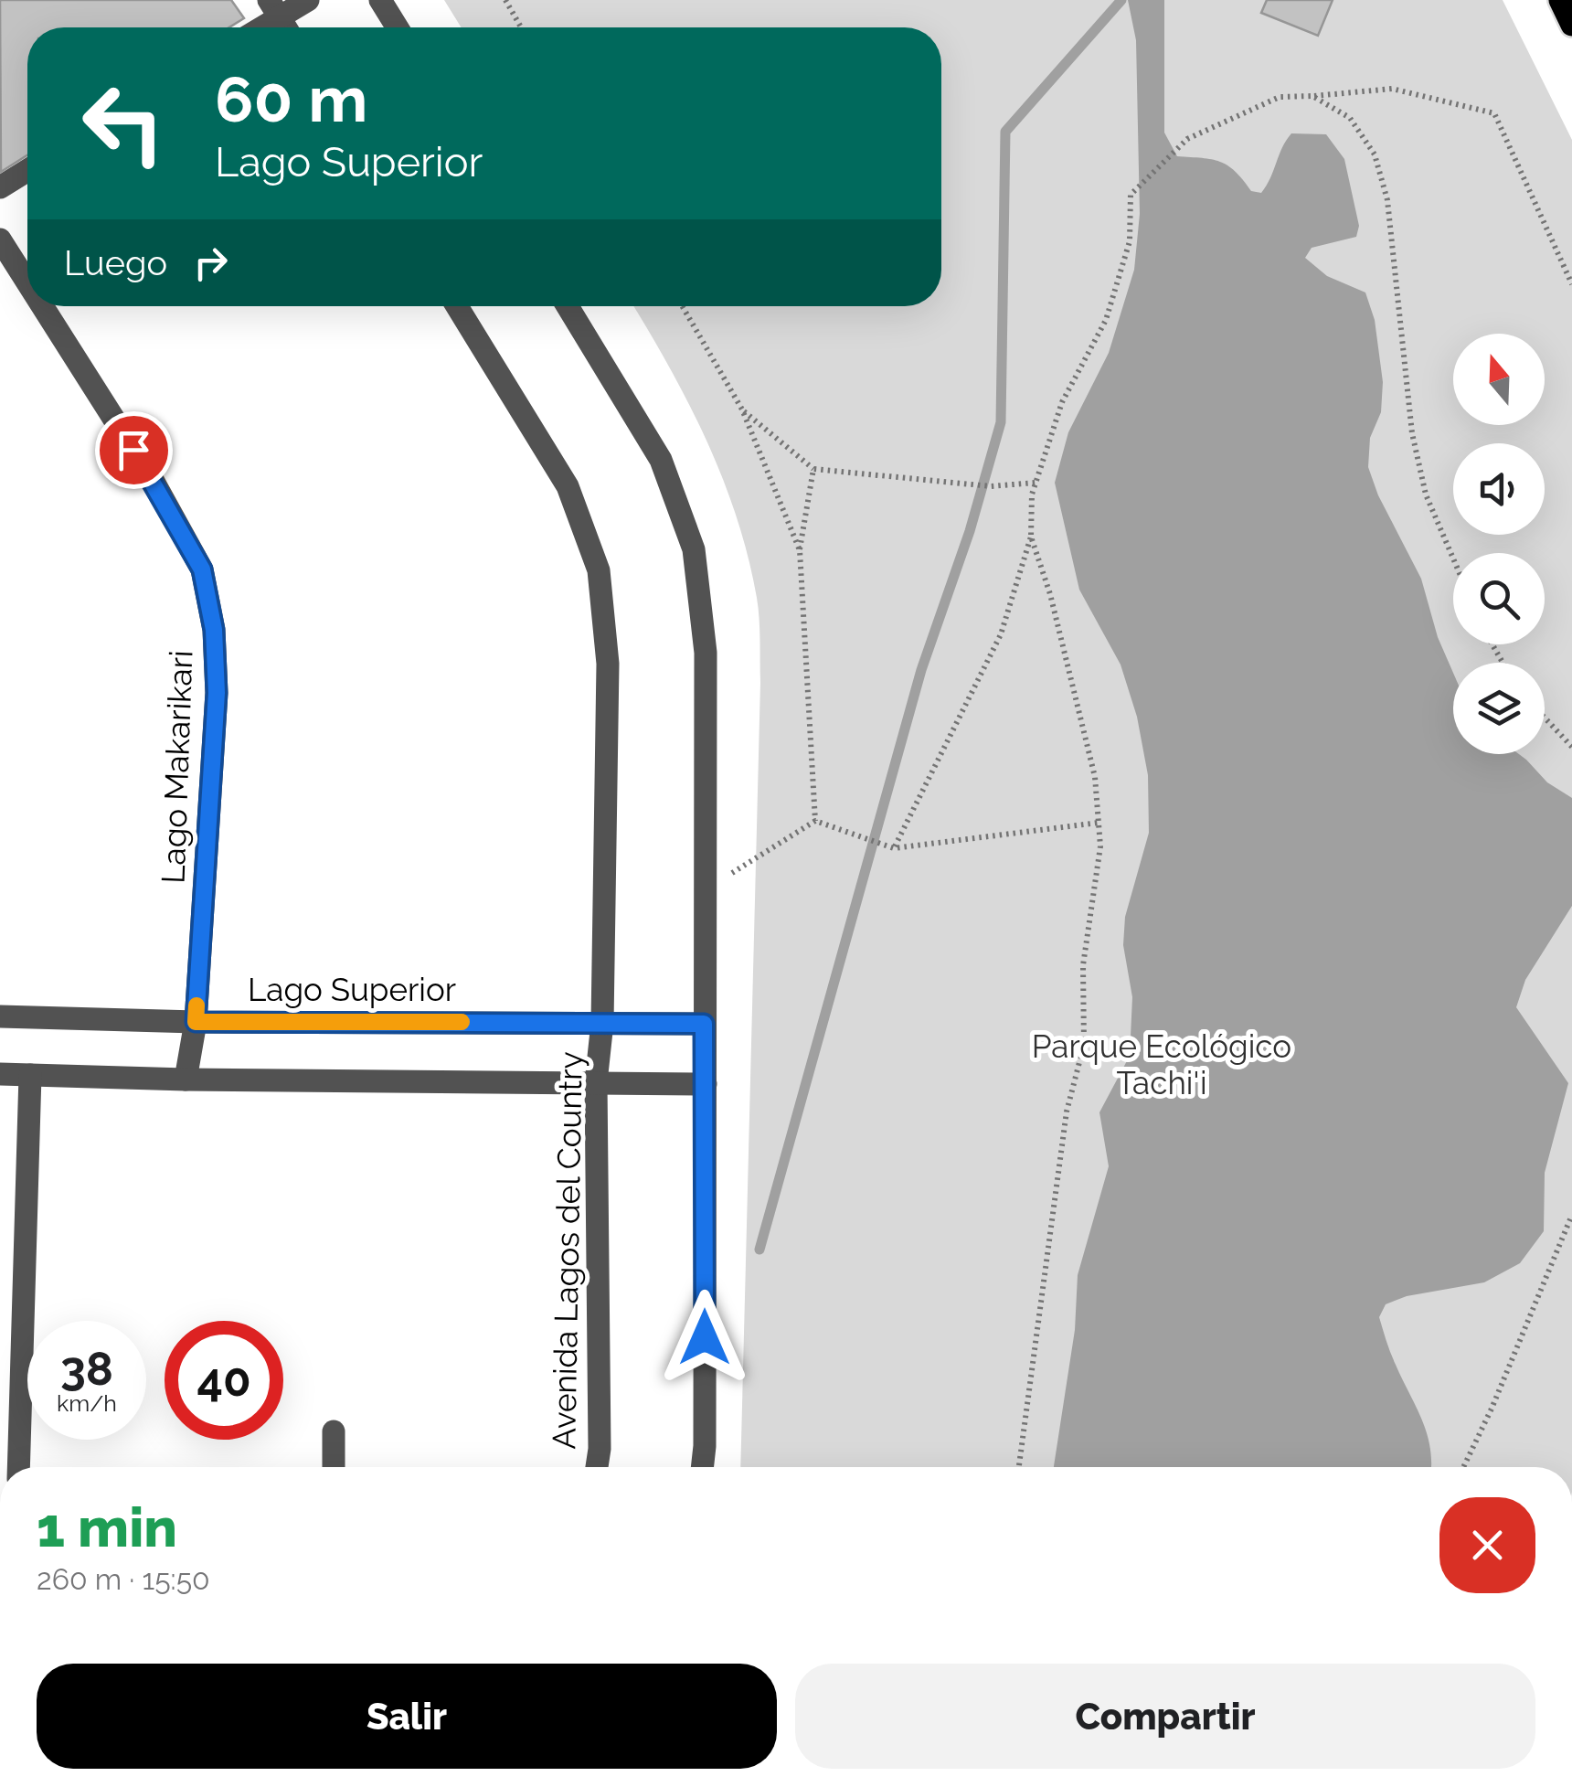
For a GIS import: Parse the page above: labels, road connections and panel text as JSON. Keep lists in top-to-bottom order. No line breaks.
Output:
{"streets":{"street":["Lago Makarikari","Lago Superior","Avenida Lagos del Country"]},"crossings":[["Lago Makarikari","Lago Superior"],["Lago Superior","Avenida Lagos del Country"]],"parks":["Parque Ecológico Tachi'i"],"north":"top","page":{"turn":["60 m","Lago Superior"],"then":"Luego","speed":"38 km/h","limit":"40","heading":["1 min","260 m · 15:50"],"buttons":["Salir","Compartir"]}}
